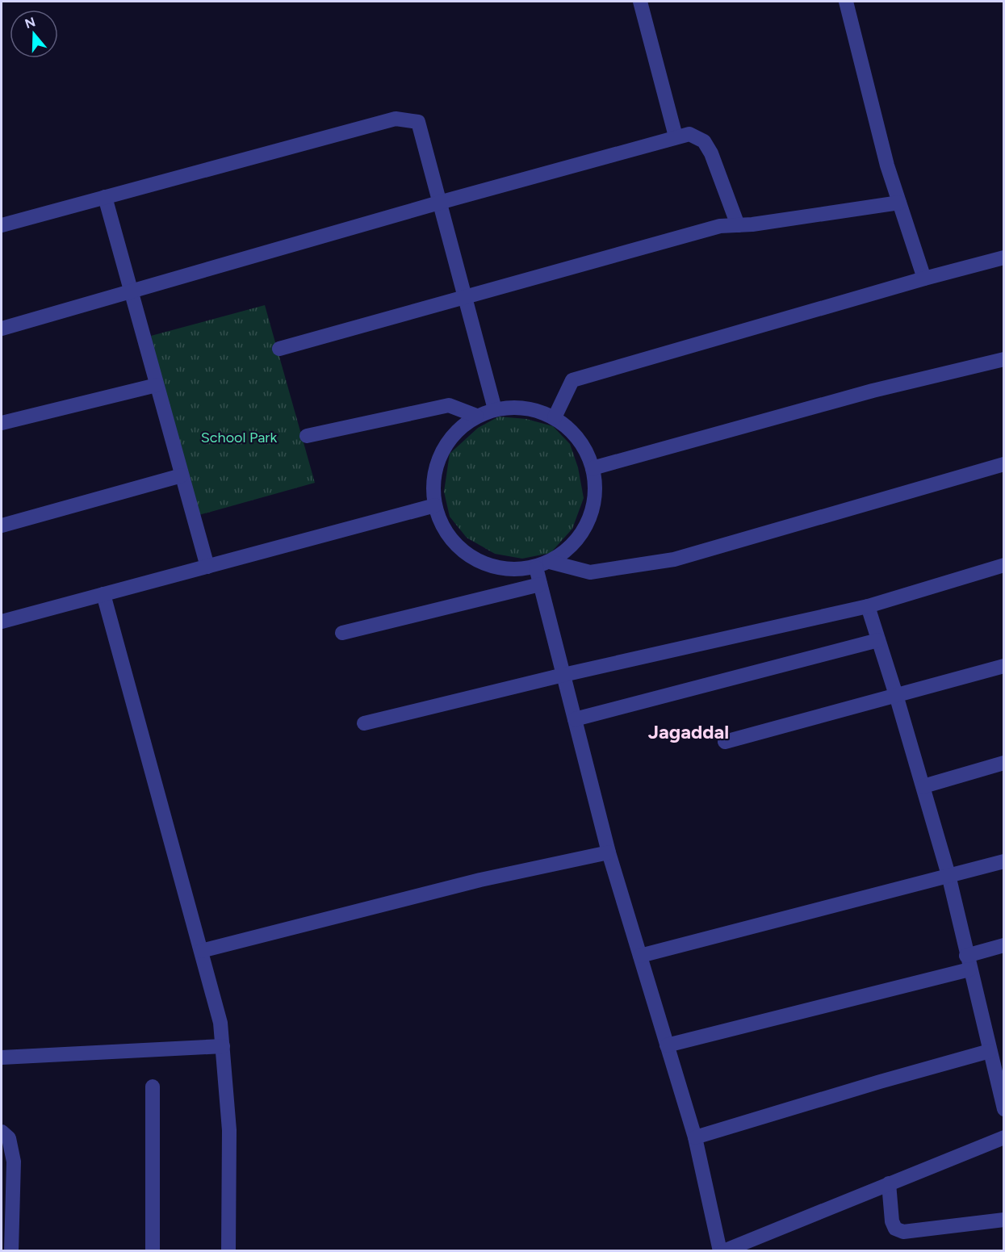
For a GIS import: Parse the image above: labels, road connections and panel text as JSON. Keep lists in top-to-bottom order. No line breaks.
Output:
{"districts":["Jagaddal"],"parks":["School Park"],"north":"top"}
